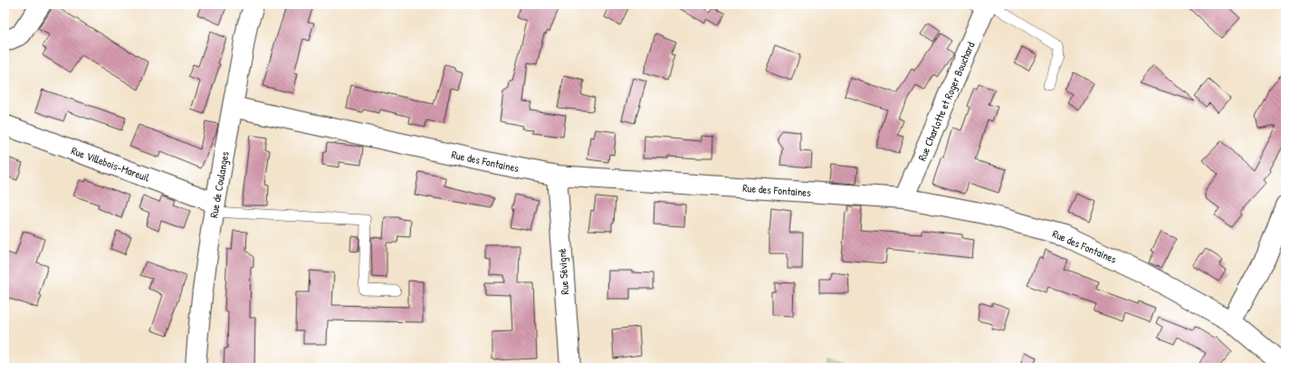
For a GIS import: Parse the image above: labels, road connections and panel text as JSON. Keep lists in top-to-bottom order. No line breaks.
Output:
{"streets":{"street":["Rue Charlotte et Roger Bouchard","Rue des Fontaines","Rue Villebois-Mareuil","Rue de Coulanges","Rue Sévigné"]},"crossings":[["Rue Charlotte et Roger Bouchard","Rue des Fontaines"],["Rue des Fontaines","Rue de Coulanges"],["Rue des Fontaines","Rue Sévigné"],["Rue Villebois-Mareuil","Rue de Coulanges"]]}
